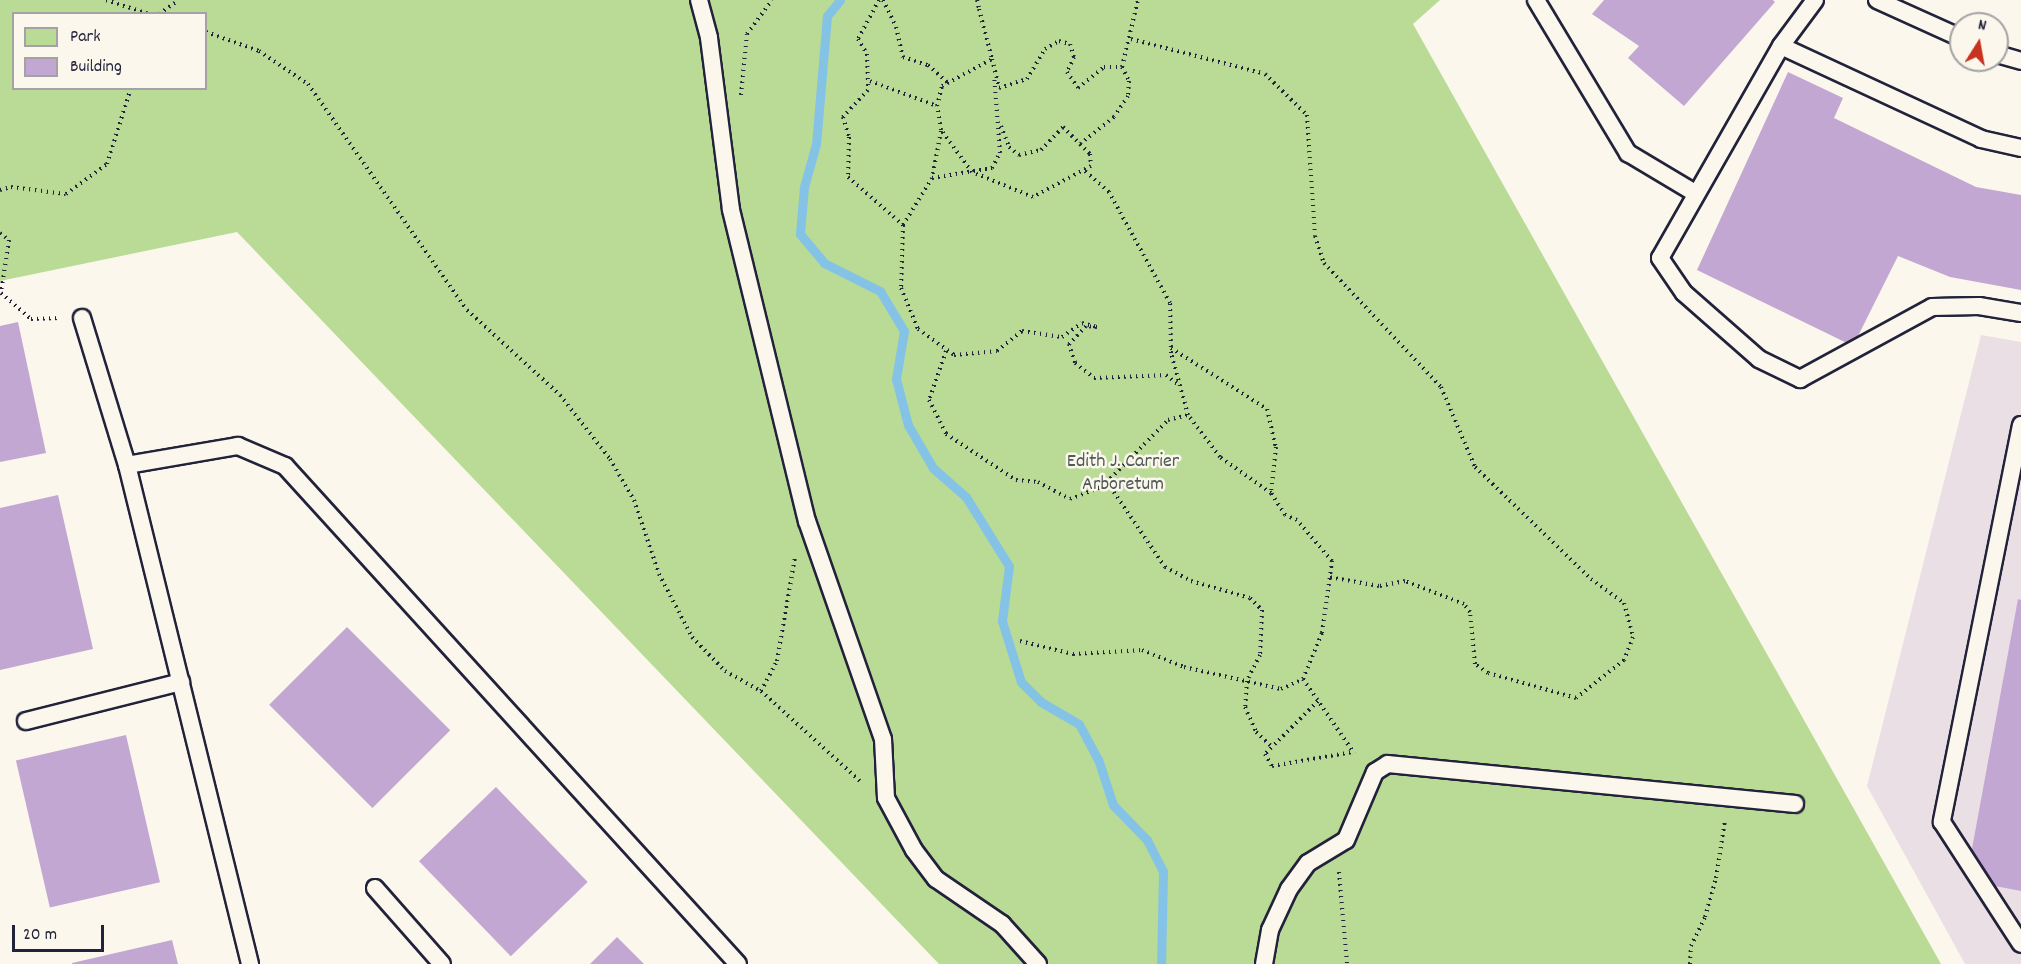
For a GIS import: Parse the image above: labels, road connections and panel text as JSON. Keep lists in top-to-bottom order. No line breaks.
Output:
{"parks":["Edith J. Carrier Arboretum"],"legend":["Park","Building"],"scale_bar":"20 m","north":"top"}
